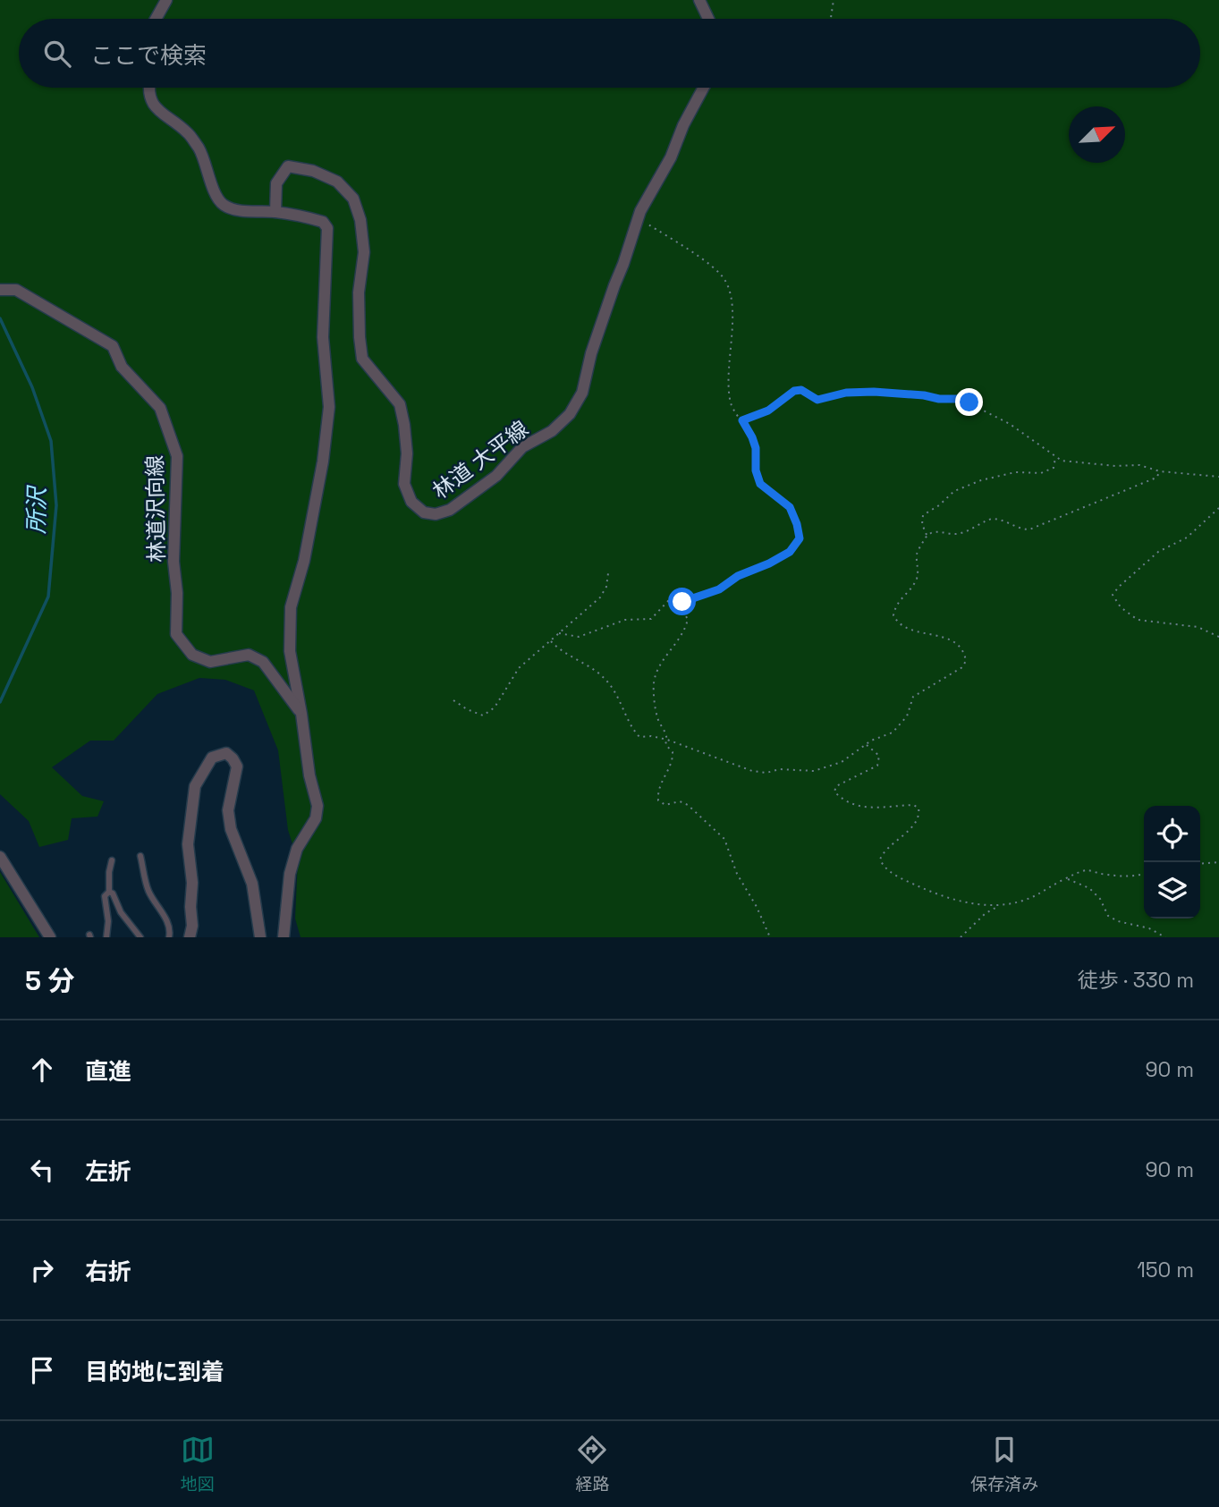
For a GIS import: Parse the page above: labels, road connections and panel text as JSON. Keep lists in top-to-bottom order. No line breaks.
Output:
{"streets":{"street":["林道 大平線","林道沢向線"]},"water":["所沢"],"north":"top right","page":{"search":"ここで検索","heading":["5 分","徒歩 · 330 m"],"list":[["直進","90 m"],["左折","90 m"],["右折","150 m"],"目的地に到着"],"nav":["地図","経路","保存済み"]}}
